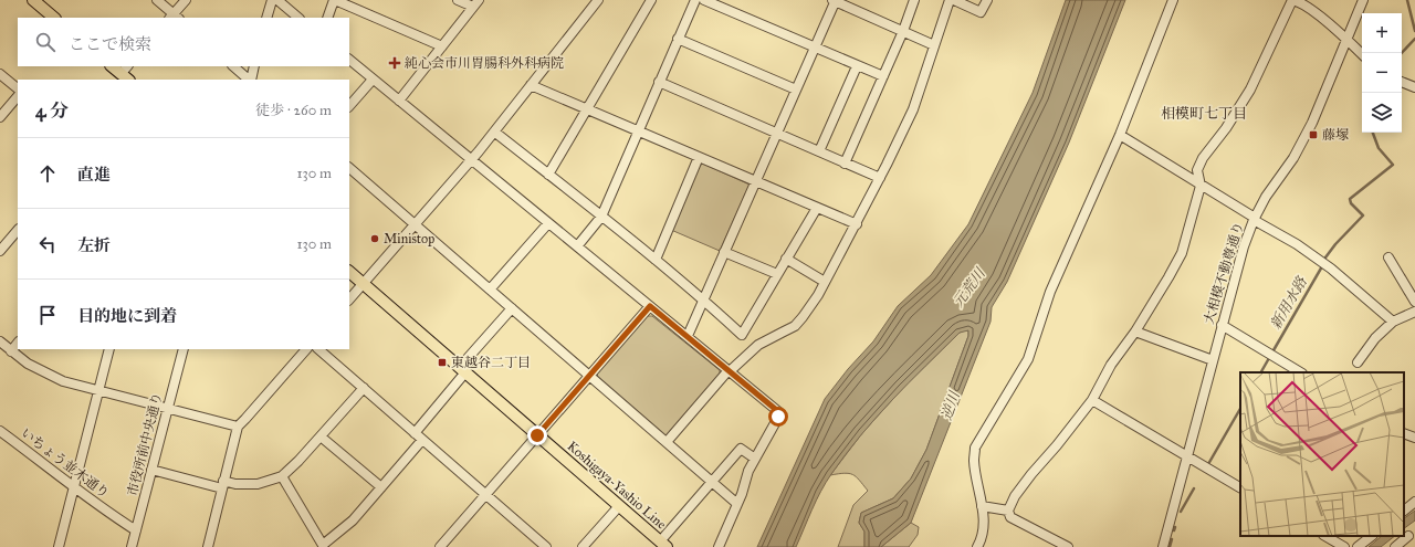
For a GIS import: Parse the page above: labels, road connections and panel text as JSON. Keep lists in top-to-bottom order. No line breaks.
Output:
{"streets":{"main road":["Koshigaya-Yashio Line"],"street":["大相模不動尊通り","市役所前中央通り","いちょう並木通り"]},"crossings":[["市役所前中央通り","いちょう並木通り"]],"districts":["相模町七丁目"],"water":["元荒川","新用水路","逆川"],"places":{"health":["純心会市川胃腸科外科病院"],"transit":["藤塚","東越谷二丁目"],"other":["Ministop"]},"page":{"map_buttons":["+","−"],"search":"ここで検索","heading":["4 分","徒歩 · 260 m"],"list":[["直進","130 m"],["左折","130 m"],"目的地に到着"]}}
